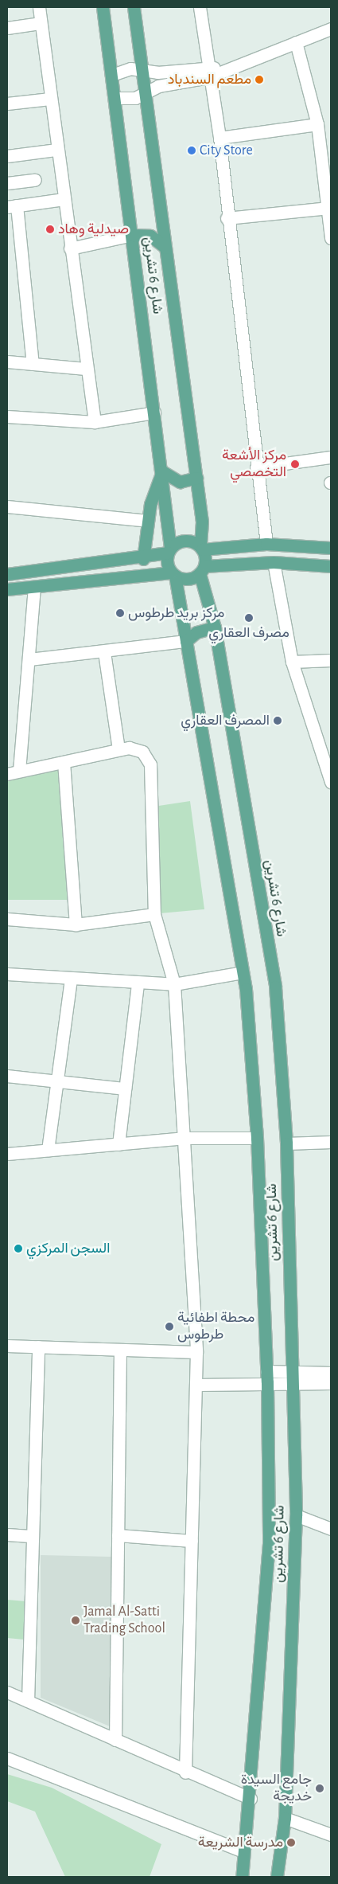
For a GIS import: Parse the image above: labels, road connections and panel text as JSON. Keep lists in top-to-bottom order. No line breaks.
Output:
{"streets":{"main road":["شارع 6 تشرين"]},"places":["مطعم السندباد","City Store","صيدلية وهاد","مركز الأشعة التخصصي","مركز بريد طرطوس","مصرف العقاري","المصرف العقاري","السجن المركزي","محطة اطفائية طرطوس","Jamal Al-Satti Trading School","جامع السيدة خديجة","مدرسة الشريعة"]}
